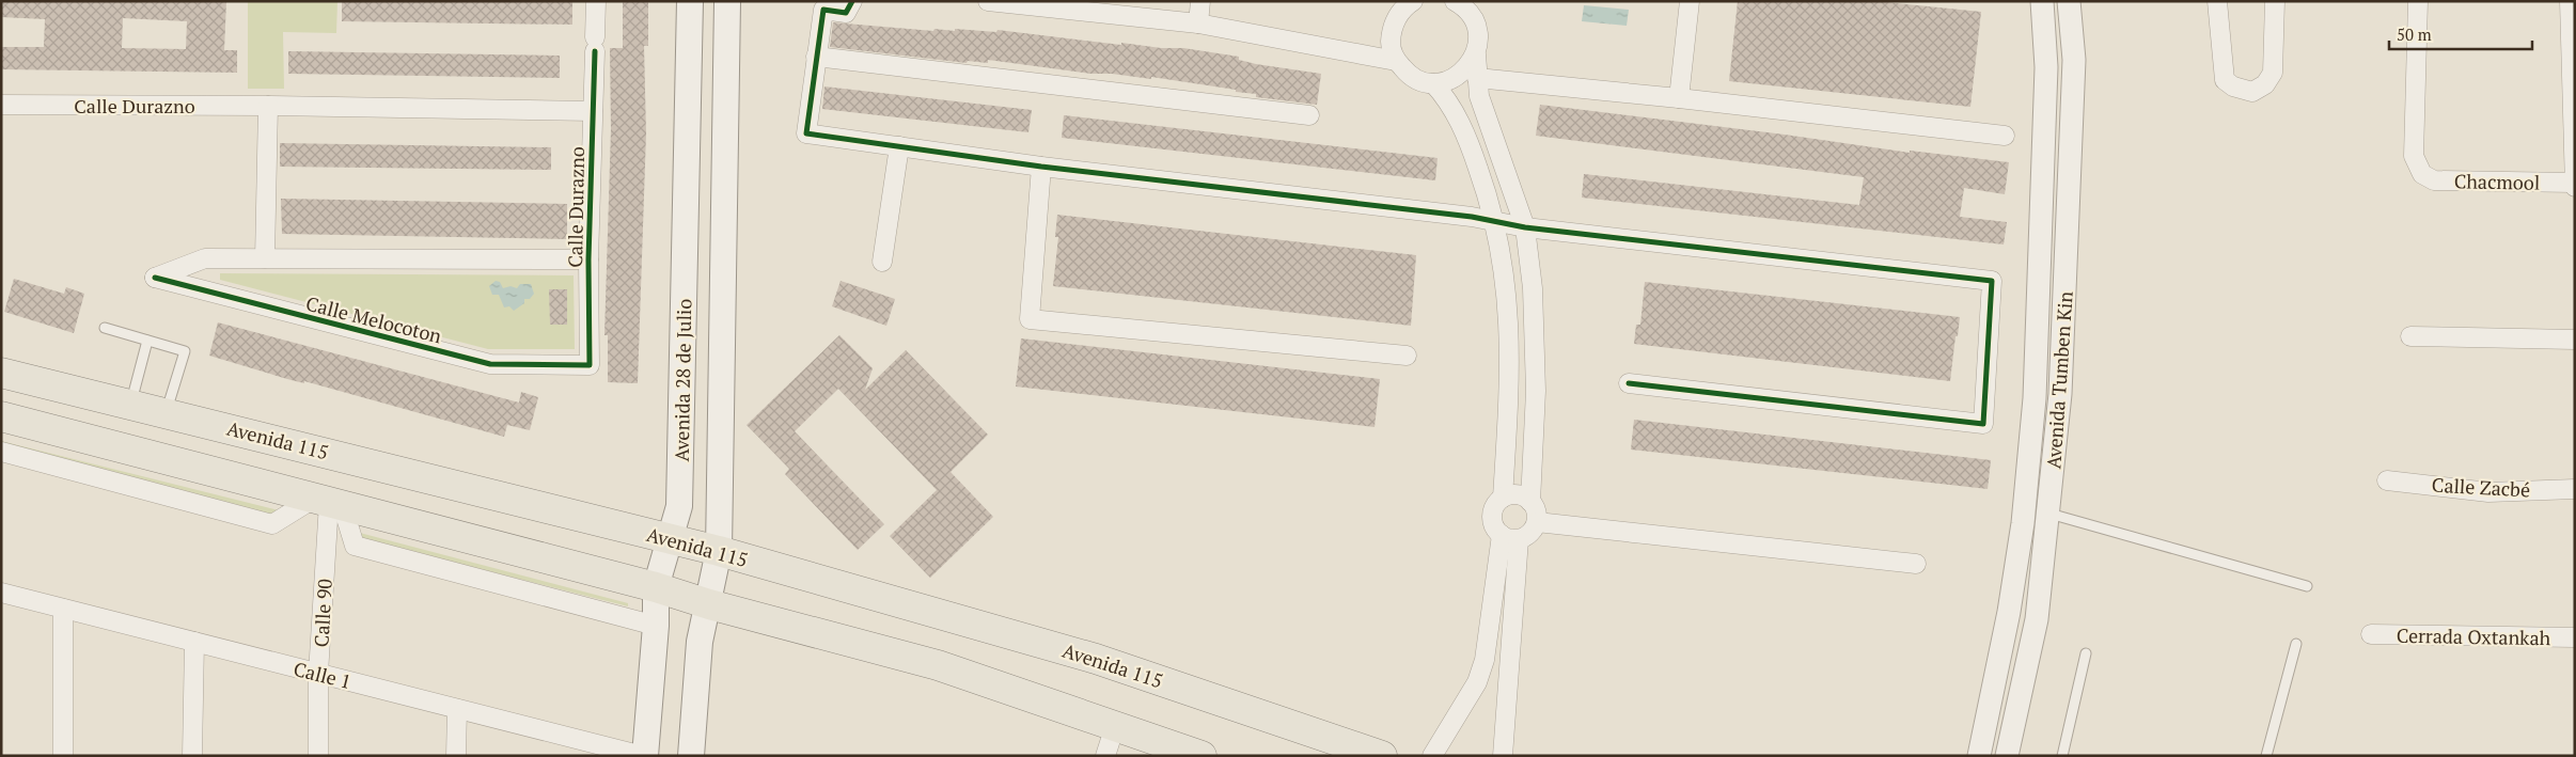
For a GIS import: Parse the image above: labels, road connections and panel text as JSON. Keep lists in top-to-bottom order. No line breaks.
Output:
{"streets":{"main road":["Avenida 28 de Julio","Avenida 115"],"street":["Calle Durazno","Chacmool","Calle Melocoton","Avenida Tumben Kin","Calle Zacbé","Calle 90","Cerrada Oxtankah","Calle 1"]},"crossings":[["Calle Durazno","Calle Melocoton"],["Avenida 28 de Julio","Avenida 115"],["Avenida 28 de Julio","Calle 1"],["Calle 90","Calle 1"]],"scale_bar":"50 m"}
